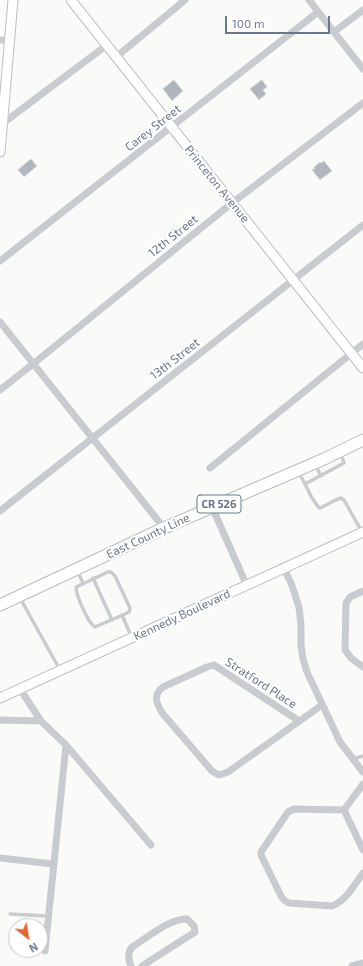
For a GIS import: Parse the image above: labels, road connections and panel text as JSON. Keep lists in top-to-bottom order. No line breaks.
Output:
{"streets":{"main road":["CR 526","East County Line"],"street":["Carey Street","Princeton Avenue","12th Street","13th Street","Kennedy Boulevard","Stratford Place"]},"crossings":[["Carey Street","Princeton Avenue"],["Princeton Avenue","12th Street"],["Princeton Avenue","13th Street"]],"scale_bar":"100 m","north":"bottom right"}
